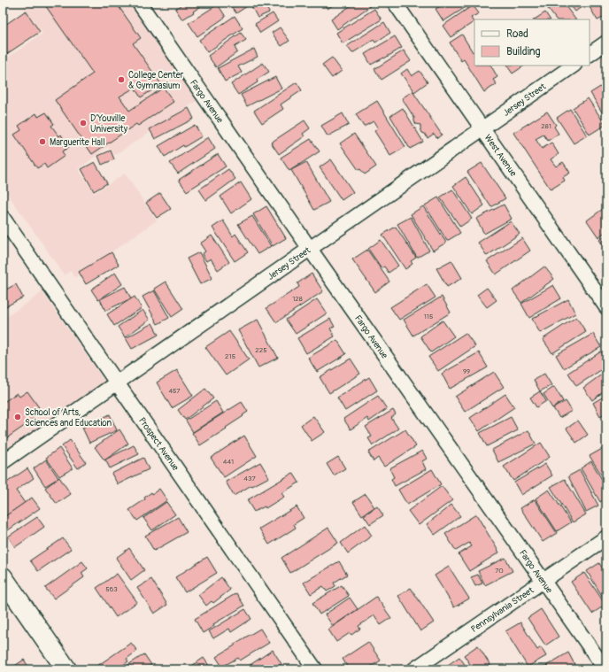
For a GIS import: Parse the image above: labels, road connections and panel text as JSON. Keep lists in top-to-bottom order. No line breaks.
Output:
{"streets":{"street":["Jersey Street","Fargo Avenue","West Avenue","Prospect Avenue","Pennsylvania Street"]},"crossings":[["Jersey Street","Fargo Avenue"],["Jersey Street","West Avenue"],["Jersey Street","Prospect Avenue"],["Fargo Avenue","Pennsylvania Street"]],"places":["College Center & Gymnasium","D'Youville University","Marguerite Hall","School of Arts, Sciences and Education"],"house_numbers":["281","128","115","225","215","99","457","441","437","70","563"],"legend":["Road","Building"]}
